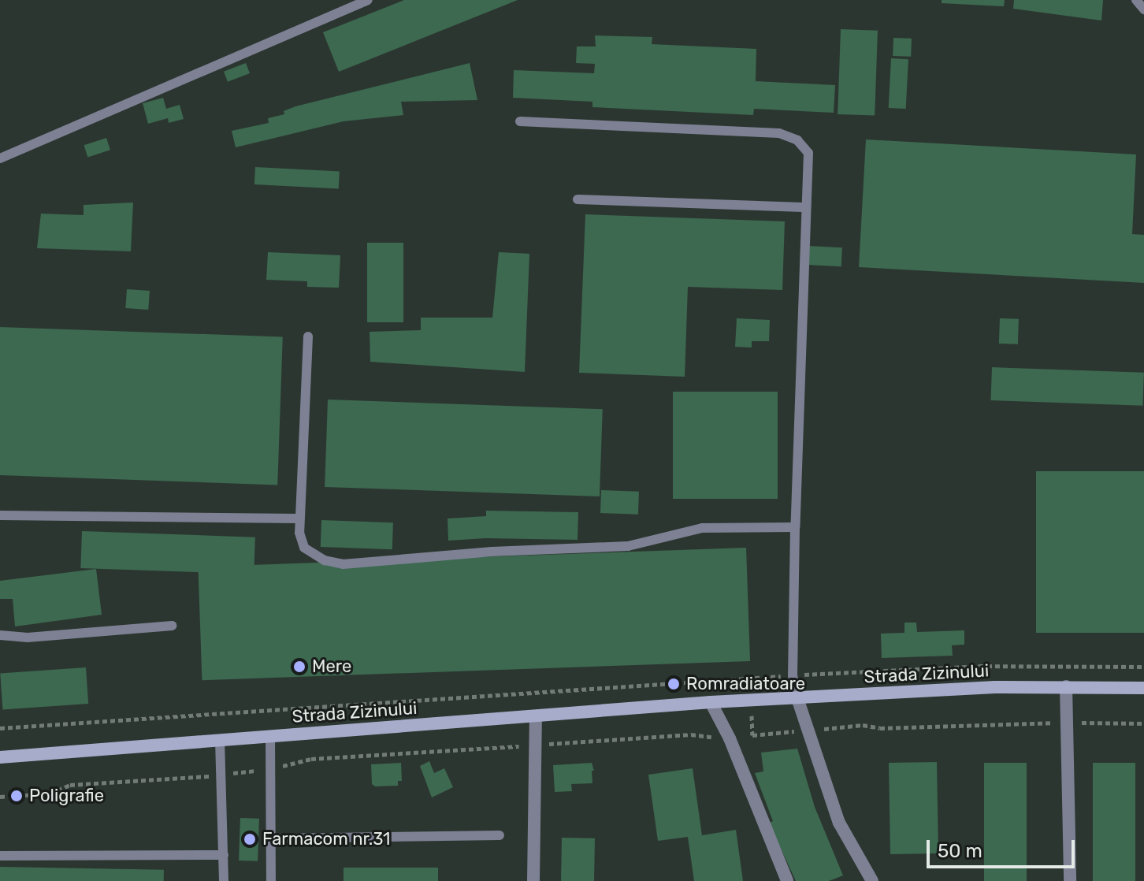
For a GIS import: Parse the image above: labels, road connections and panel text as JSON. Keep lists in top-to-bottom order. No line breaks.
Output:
{"streets":{"main road":["Strada Zizinului"]},"places":["Mere","Romradiatoare","Poligrafie","Farmacom nr.31"],"scale_bar":"50 m"}
